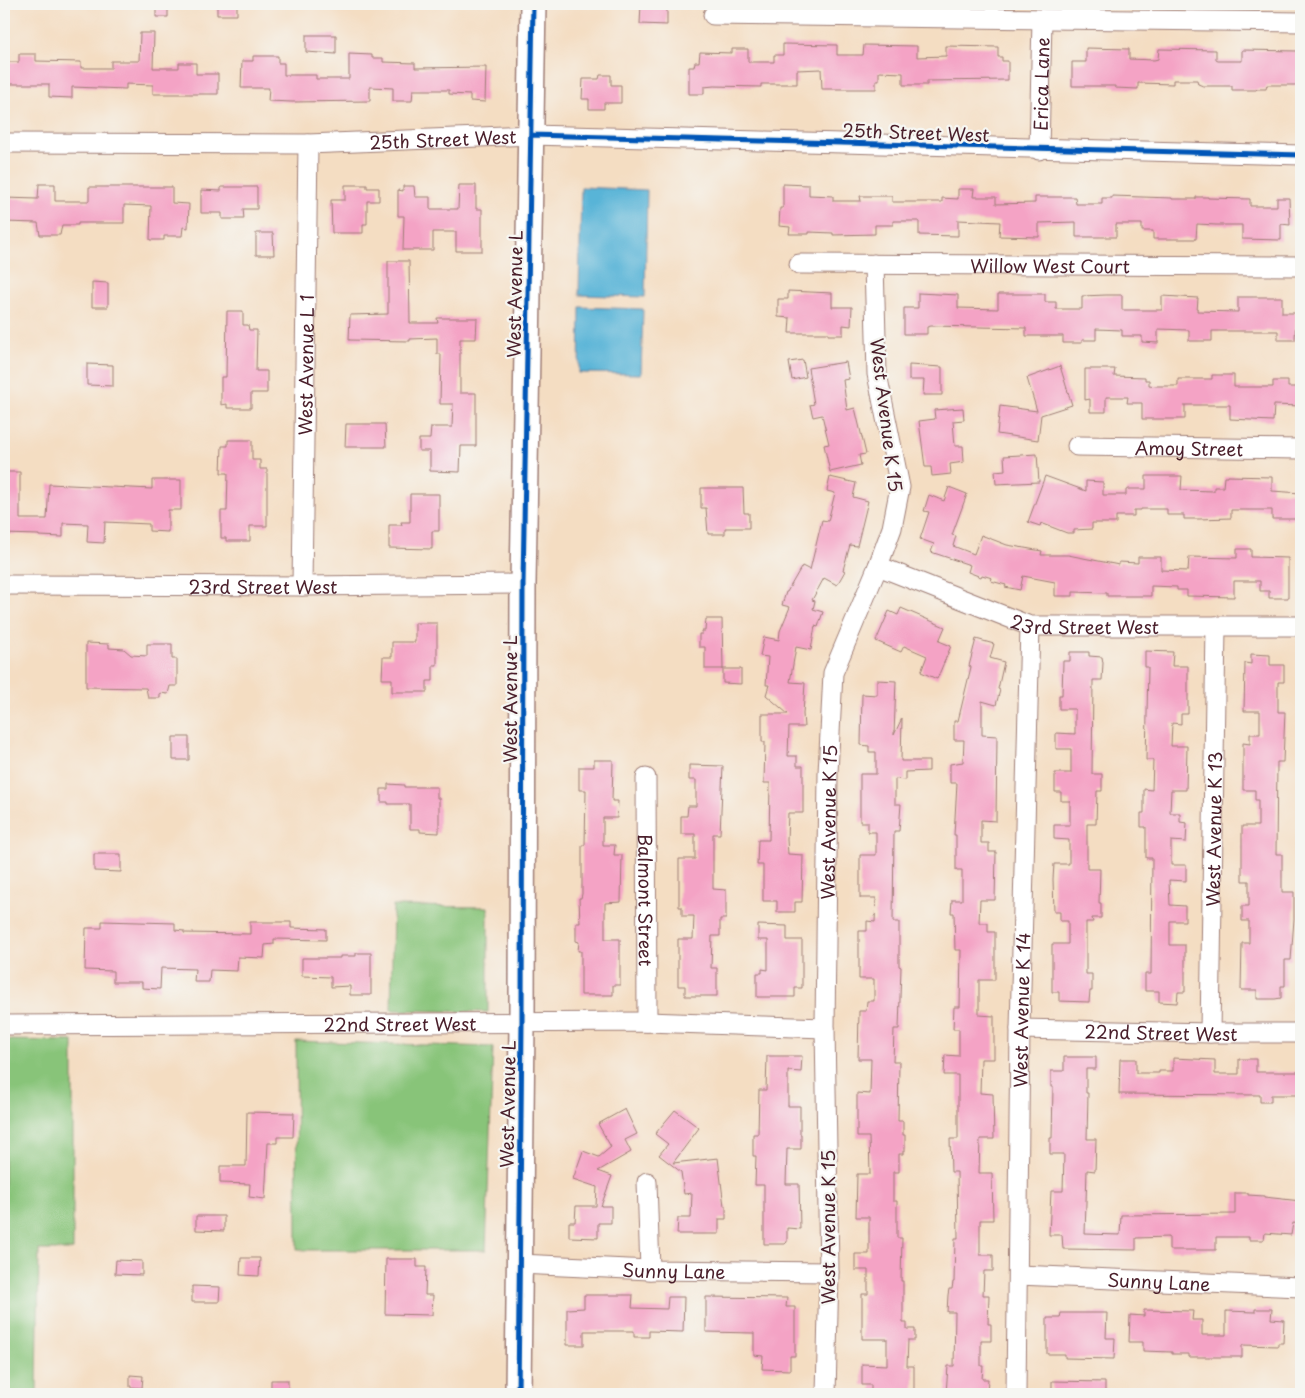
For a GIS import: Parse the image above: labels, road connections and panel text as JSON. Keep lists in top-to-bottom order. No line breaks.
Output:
{"streets":{"main road":["West Avenue L"],"street":["Erica Lane","25th Street West","Willow West Court","West Avenue L 1","West Avenue K 15","Amoy Street","23rd Street West","West Avenue K 13","Balmont Street","West Avenue K 14","22nd Street West","Sunny Lane"]},"crossings":[["Erica Lane","25th Street West"],["25th Street West","West Avenue L"],["25th Street West","West Avenue L 1"],["Willow West Court","West Avenue K 15"],["West Avenue L","23rd Street West"],["West Avenue L","22nd Street West"],["West Avenue L","Sunny Lane"],["West Avenue L 1","23rd Street West"],["West Avenue K 15","23rd Street West"],["West Avenue K 15","22nd Street West"],["West Avenue K 15","Sunny Lane"],["23rd Street West","West Avenue K 13"],["23rd Street West","West Avenue K 14"],["West Avenue K 13","22nd Street West"],["Balmont Street","22nd Street West"],["West Avenue K 14","22nd Street West"],["West Avenue K 14","Sunny Lane"]]}
